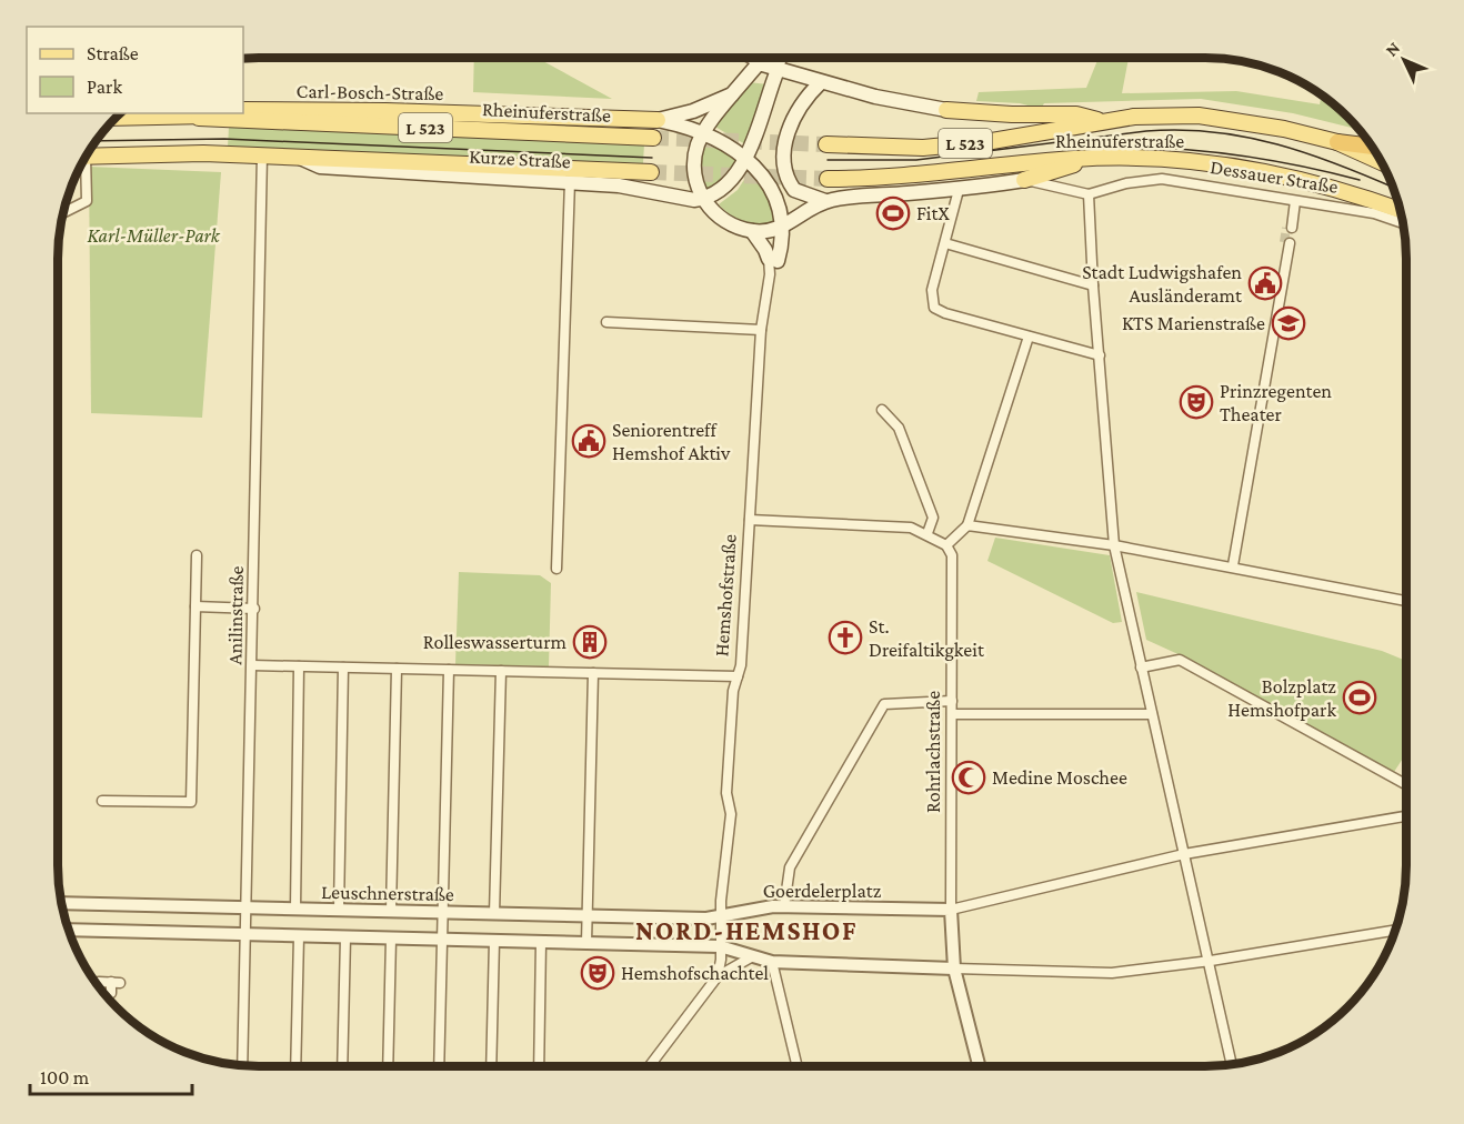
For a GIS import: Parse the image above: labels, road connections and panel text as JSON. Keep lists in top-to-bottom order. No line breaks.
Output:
{"streets":{"main road":["Carl-Bosch-Straße","Rheinuferstraße","L 523","Kurze Straße","Dessauer Straße"],"street":["Hemshofstraße","Anilinstraße","Rohrlachstraße","Goerdelerplatz","Leuschnerstraße"]},"crossings":[["Carl-Bosch-Straße","L 523"],["Rheinuferstraße","L 523"],["L 523","Kurze Straße"],["L 523","Dessauer Straße"],["L 523","Anilinstraße"],["Hemshofstraße","Goerdelerplatz"],["Hemshofstraße","Leuschnerstraße"],["Anilinstraße","Leuschnerstraße"],["Rohrlachstraße","Goerdelerplatz"],["Goerdelerplatz","Leuschnerstraße"]],"districts":["NORD-HEMSHOF"],"parks":["Karl-Müller-Park"],"places":{"sports":["FitX","Bolzplatz Hemshofpark"],"public building":["Stadt Ludwigshafen Ausländeramt","Seniorentreff Hemshof Aktiv"],"school or university":["KTS Marienstraße"],"theatre":["Prinzregenten Theater","Hemshofschachtel"],"church":["St. Dreifaltikgkeit"],"building":["Rolleswasserturm"],"mosque":["Medine Moschee"]},"legend":["Straße","Park"],"scale_bar":"100 m","north":"top left"}
